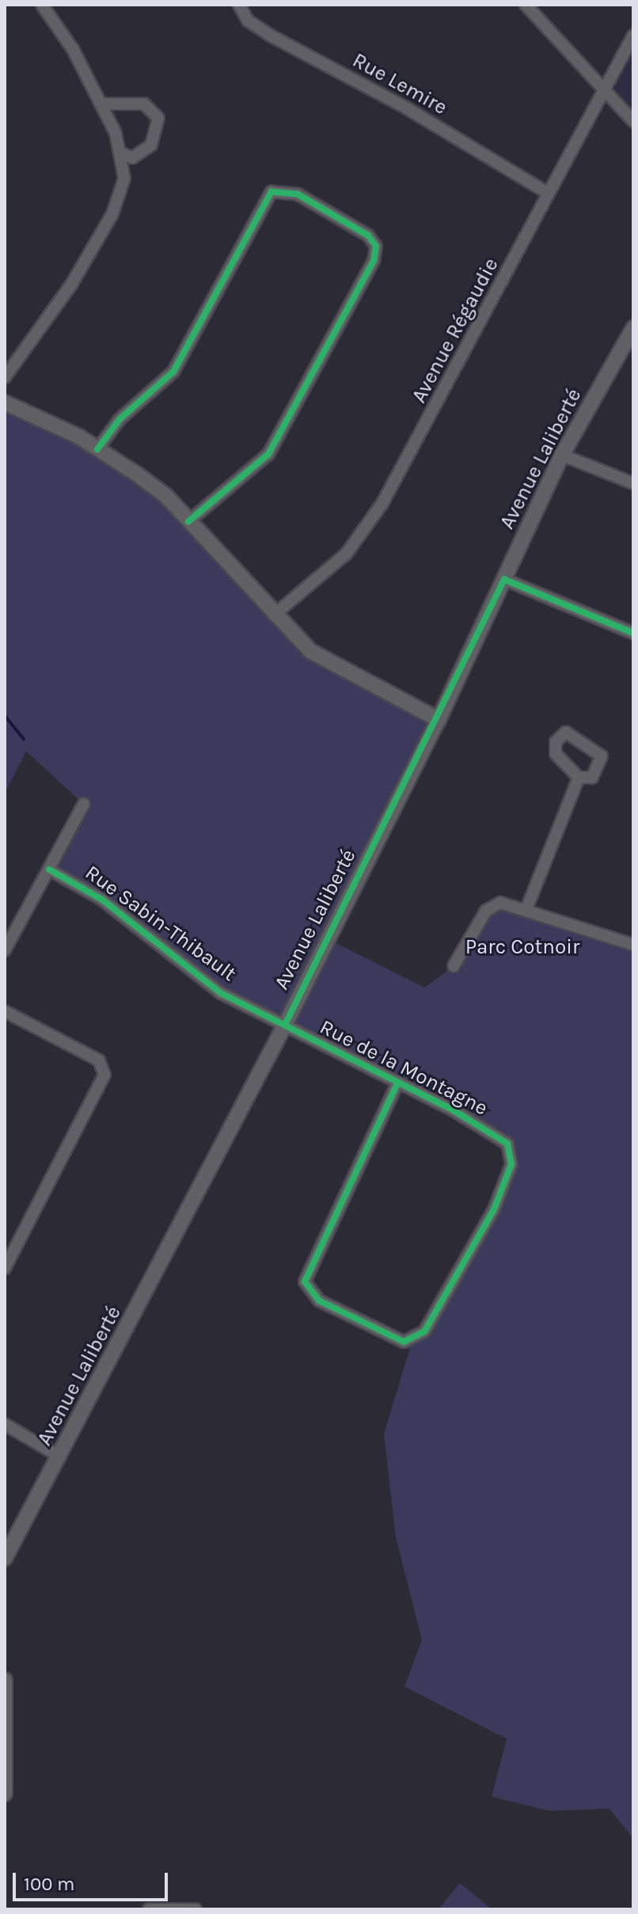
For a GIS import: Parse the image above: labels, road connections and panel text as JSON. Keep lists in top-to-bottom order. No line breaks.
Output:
{"streets":{"street":["Rue Lemire","Avenue Régaudie","Avenue Laliberté","Rue Sabin-Thibault","Rue de la Montagne"]},"crossings":[["Rue Lemire","Avenue Régaudie"],["Avenue Laliberté","Rue Sabin-Thibault"],["Avenue Laliberté","Rue de la Montagne"],["Rue Sabin-Thibault","Rue de la Montagne"]],"parks":["Parc Cotnoir"],"scale_bar":"100 m"}
